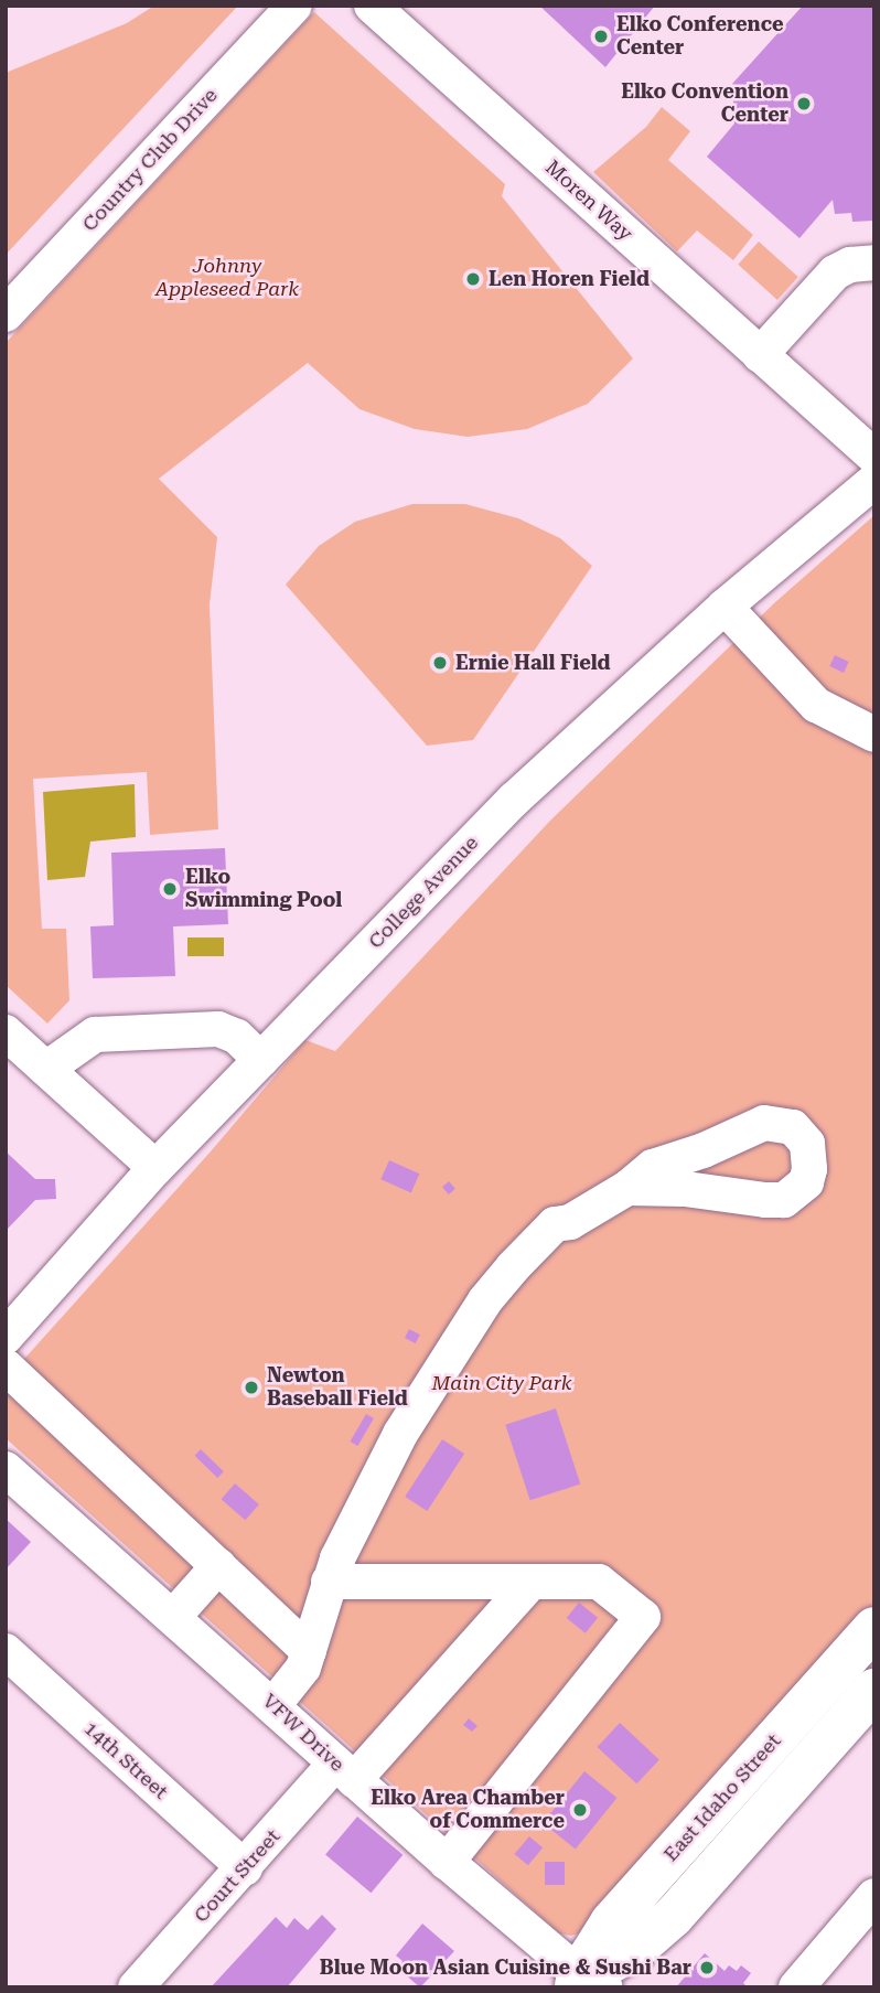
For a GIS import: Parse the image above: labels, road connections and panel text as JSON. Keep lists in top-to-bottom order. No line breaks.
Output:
{"streets":{"main road":["East Idaho Street"],"street":["Country Club Drive","Moren Way","College Avenue","VFW Drive","14th Street","Court Street"]},"crossings":[["VFW Drive","East Idaho Street"],["VFW Drive","Court Street"],["14th Street","Court Street"]],"parks":["Johnny Appleseed Park","Main City Park"],"places":["Elko Conference Center","Elko Convention Center","Len Horen Field","Ernie Hall Field","Elko Swimming Pool","Newton Baseball Field","Elko Area Chamber of Commerce","Blue Moon Asian Cuisine & Sushi Bar"]}
